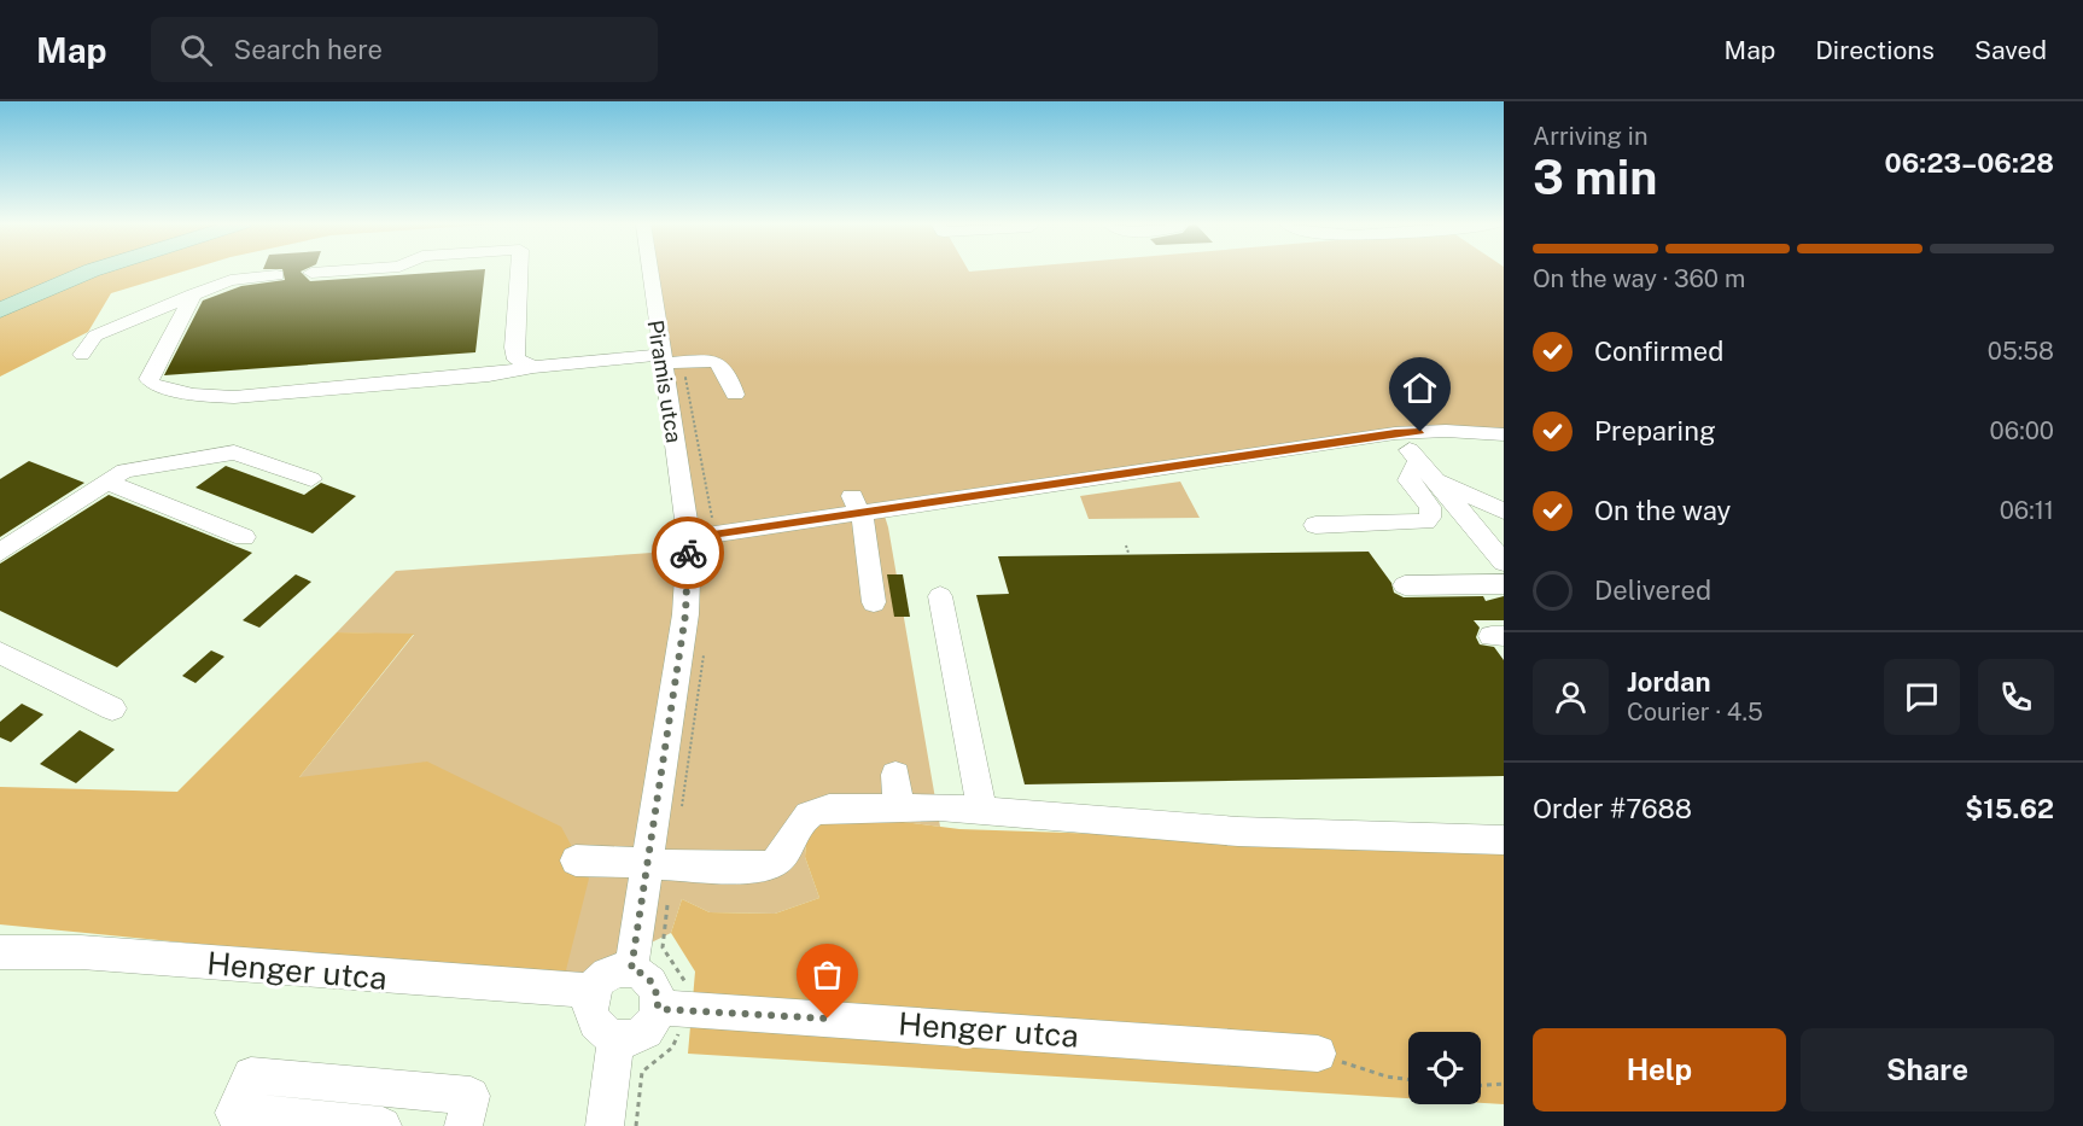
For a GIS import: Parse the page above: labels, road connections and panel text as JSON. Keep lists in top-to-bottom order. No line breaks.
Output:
{"streets":{"street":["Piramis utca","Henger utca"]},"crossings":[["Piramis utca","Henger utca"]],"page":{"header":"Map","search":"Search here","nav":["Map","Directions","Saved"],"heading":["3 min","Arriving in","06:23–06:28"],"panel":["Jordan","Courier · 4.5","Order #7688","$15.62"],"bar":"On the way · 360 m","list":[["Confirmed","05:58"],["Preparing","06:00"],["On the way","06:11"],"Delivered"],"buttons":["Help","Share"]}}
